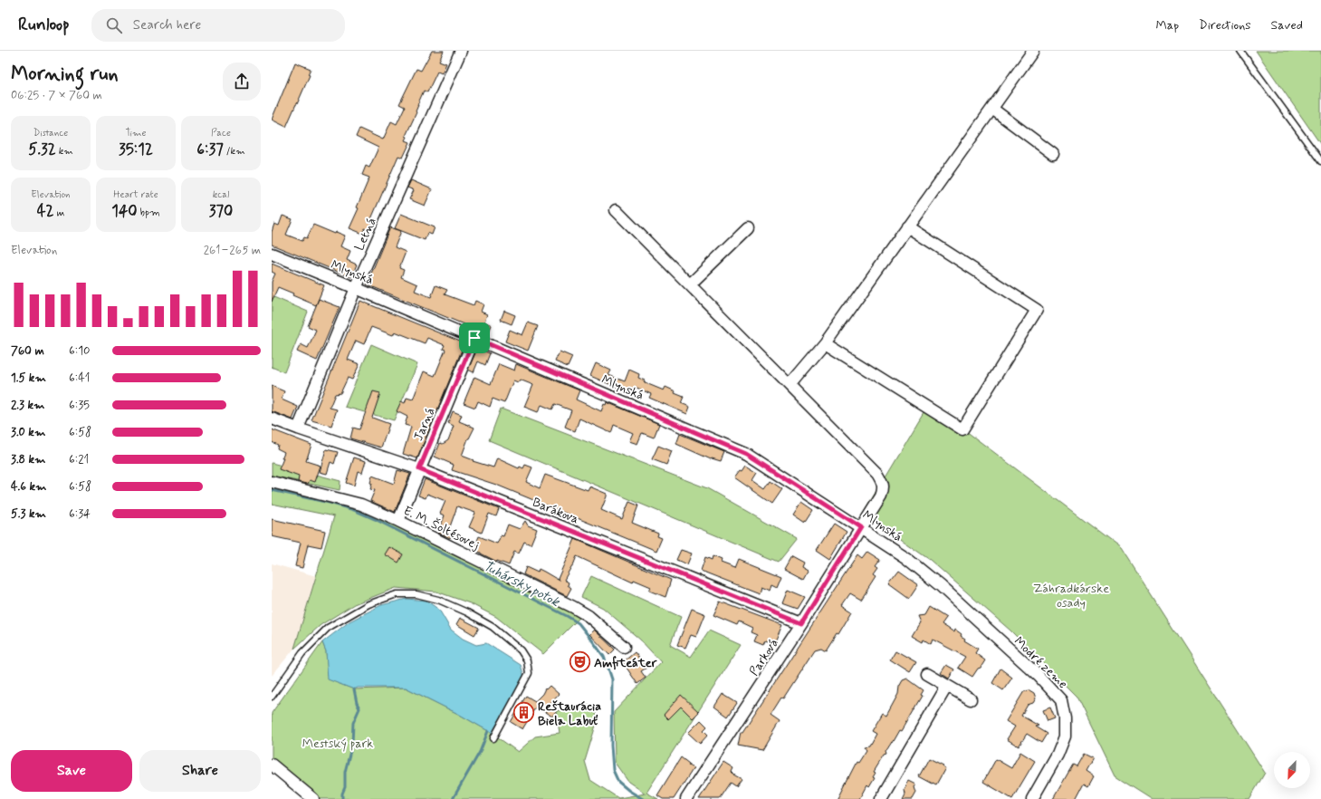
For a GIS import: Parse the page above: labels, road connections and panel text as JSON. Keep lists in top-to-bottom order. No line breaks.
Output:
{"streets":{"street":["Letná","Mlynská","Jarná","Barákova","E. M. Šoltésovej","Parková","Modré zeme"]},"crossings":[["Letná","Mlynská"],["Letná","Barákova"],["Mlynská","Jarná"],["Mlynská","Parková"],["Mlynská","Modré zeme"],["Jarná","Barákova"],["Jarná","E. M. Šoltésovej"],["Barákova","Parková"]],"water":["Tuhársky potok"],"parks":["Záhradkárske osady","Mestský park"],"places":{"theatre":["Amfiteáter"],"building":["Reštaurácia Biela Labuť"]},"north":"bottom left","page":{"header":"Runloop","search":"Search here","nav":["Map","Directions","Saved"],"heading":["Morning run","06:25 · 7 × 760 m"],"stats":[["Distance","5.32 km"],["Time","35:12"],["Pace","6:37 /km"],["Elevation","42 m"],["Heart rate","140 bpm"],["kcal","370"]],"chart":["Elevation","261–265 m"],"list":[{"name":"760 m","note":"6:10"},{"name":"1.5 km","note":"6:41"},{"name":"2.3 km","note":"6:35"},{"name":"3.0 km","note":"6:58"},{"name":"3.8 km","note":"6:21"},{"name":"4.6 km","note":"6:58"},{"name":"5.3 km","note":"6:34"}],"buttons":["Save","Share"]}}
